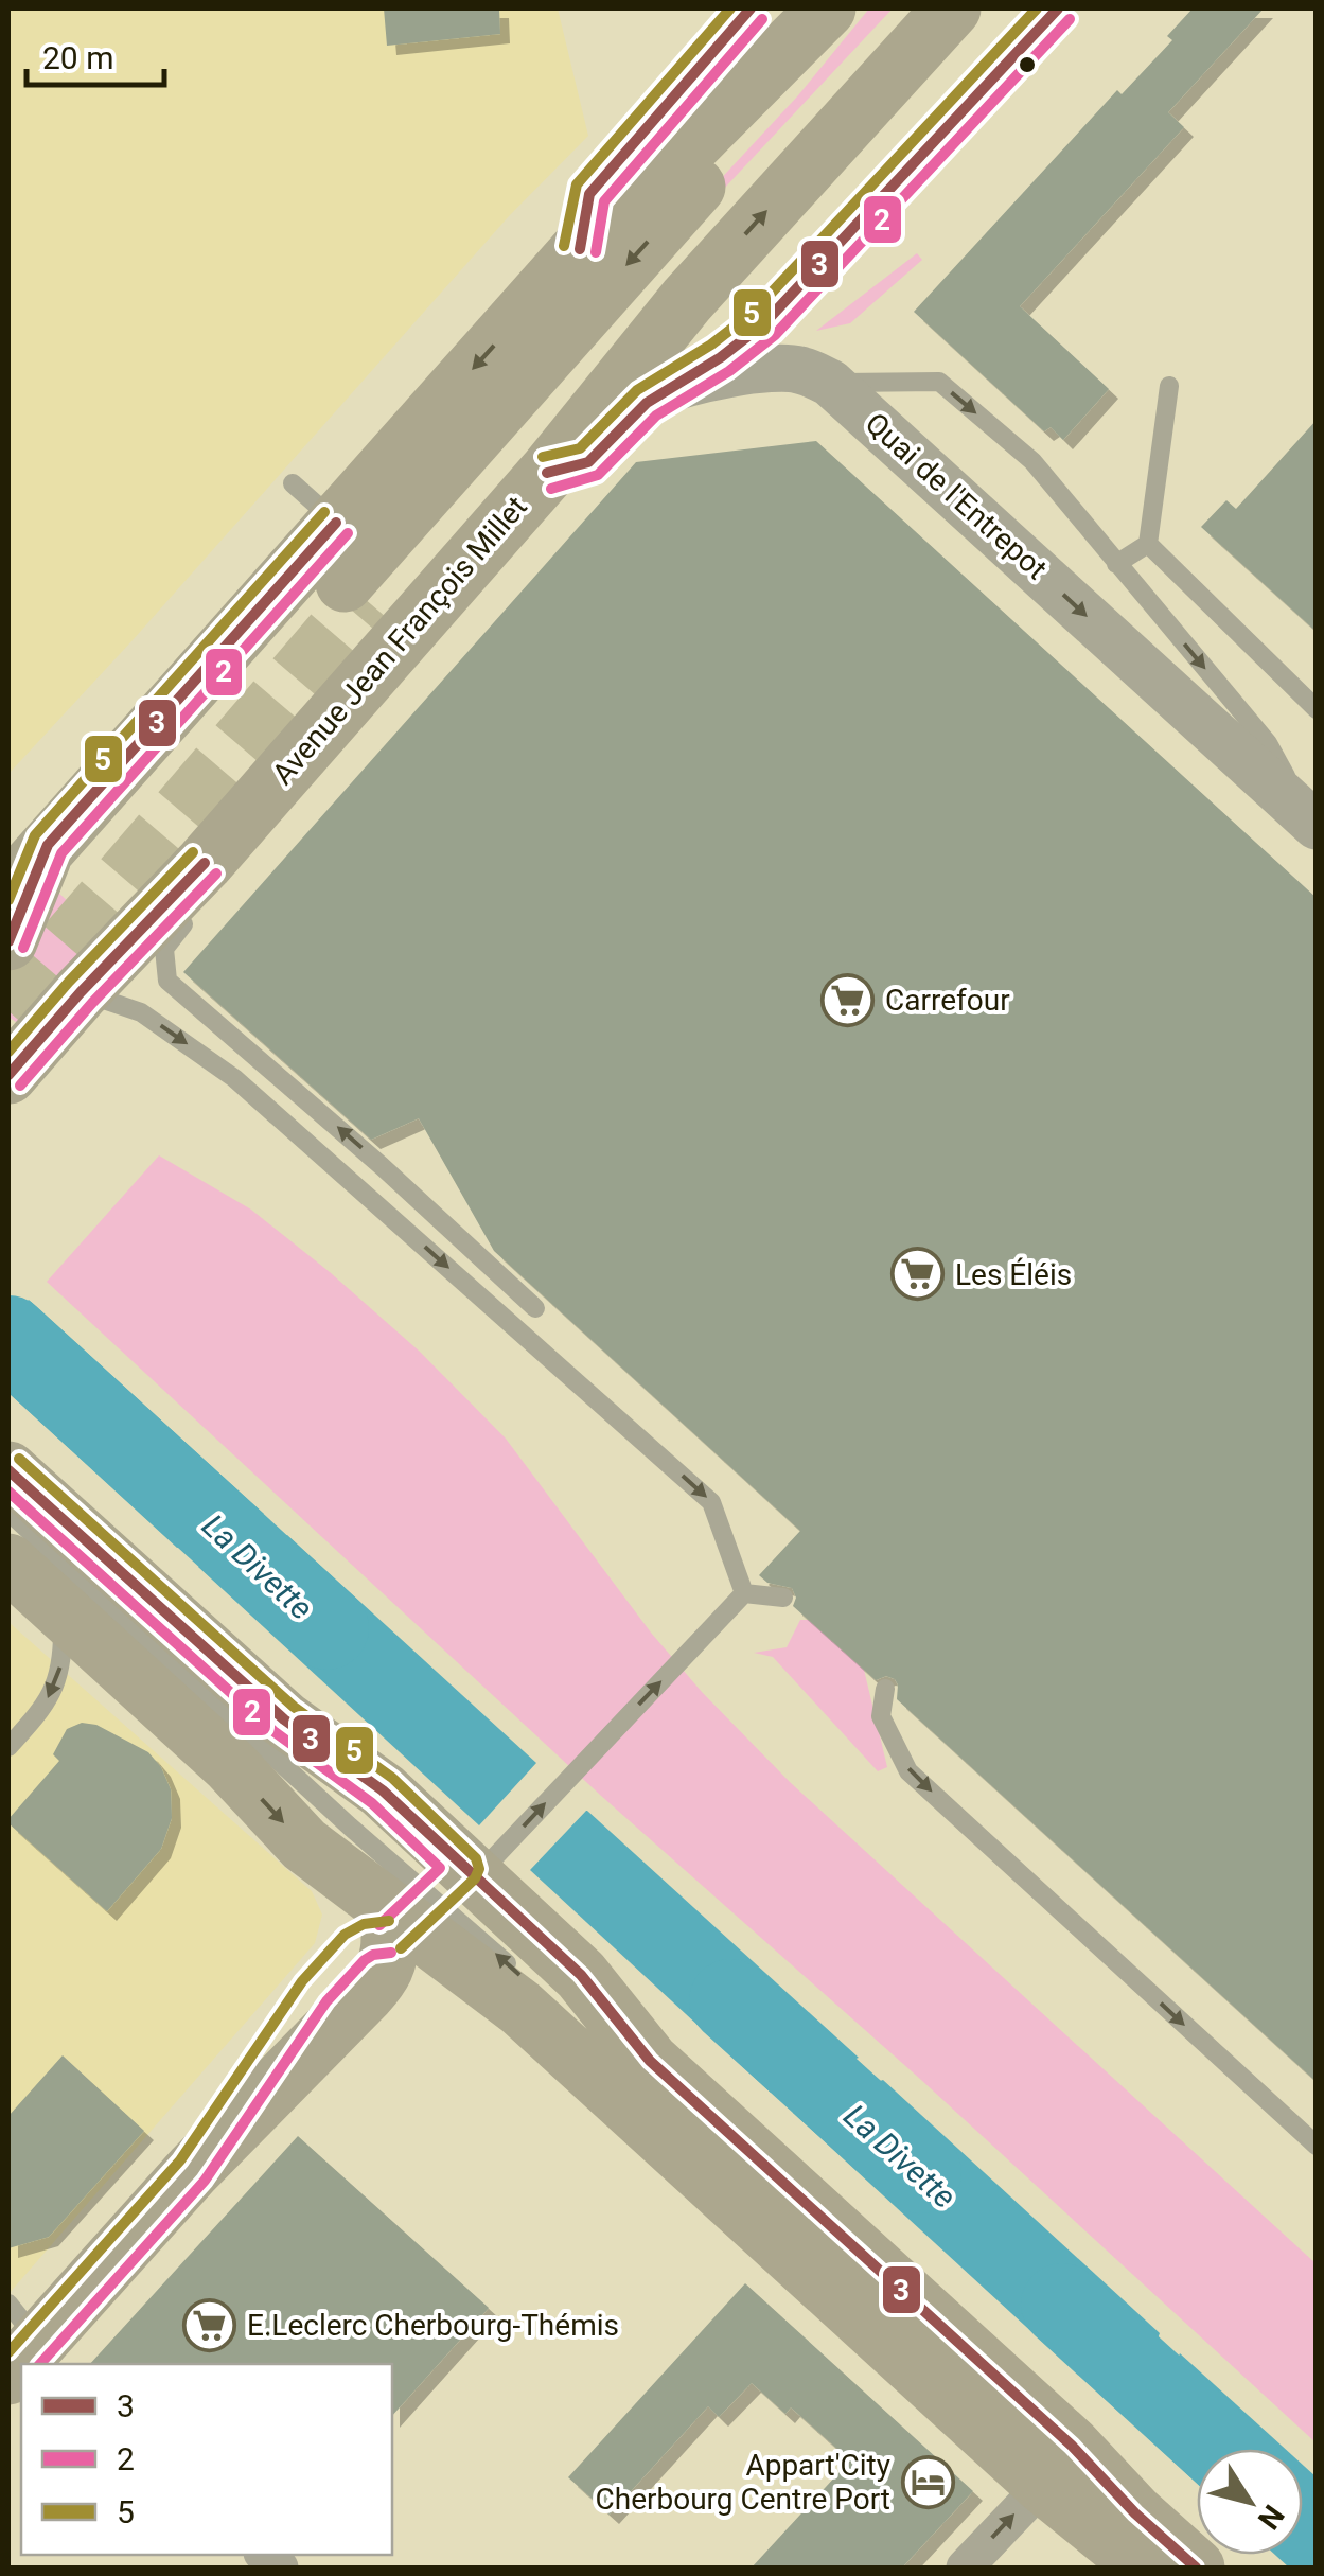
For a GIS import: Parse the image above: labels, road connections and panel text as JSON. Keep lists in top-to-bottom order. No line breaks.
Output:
{"streets":{"main road":["Avenue Jean François Millet"],"street":["Quai de l'Entrepot"]},"crossings":[["Quai de l'Entrepot","Avenue Jean François Millet"]],"one_way":["Quai de l'Entrepot"],"water":["La Divette"],"places":{"supermarket":["Carrefour","Les Éléis","E.Leclerc Cherbourg-Thémis"],"hotel":["Appart'City Cherbourg Centre Port"]},"lines":["transit line 3","transit line 5","transit line 2"],"legend":["3","2","5"],"scale_bar":"20 m","north":"bottom right"}
